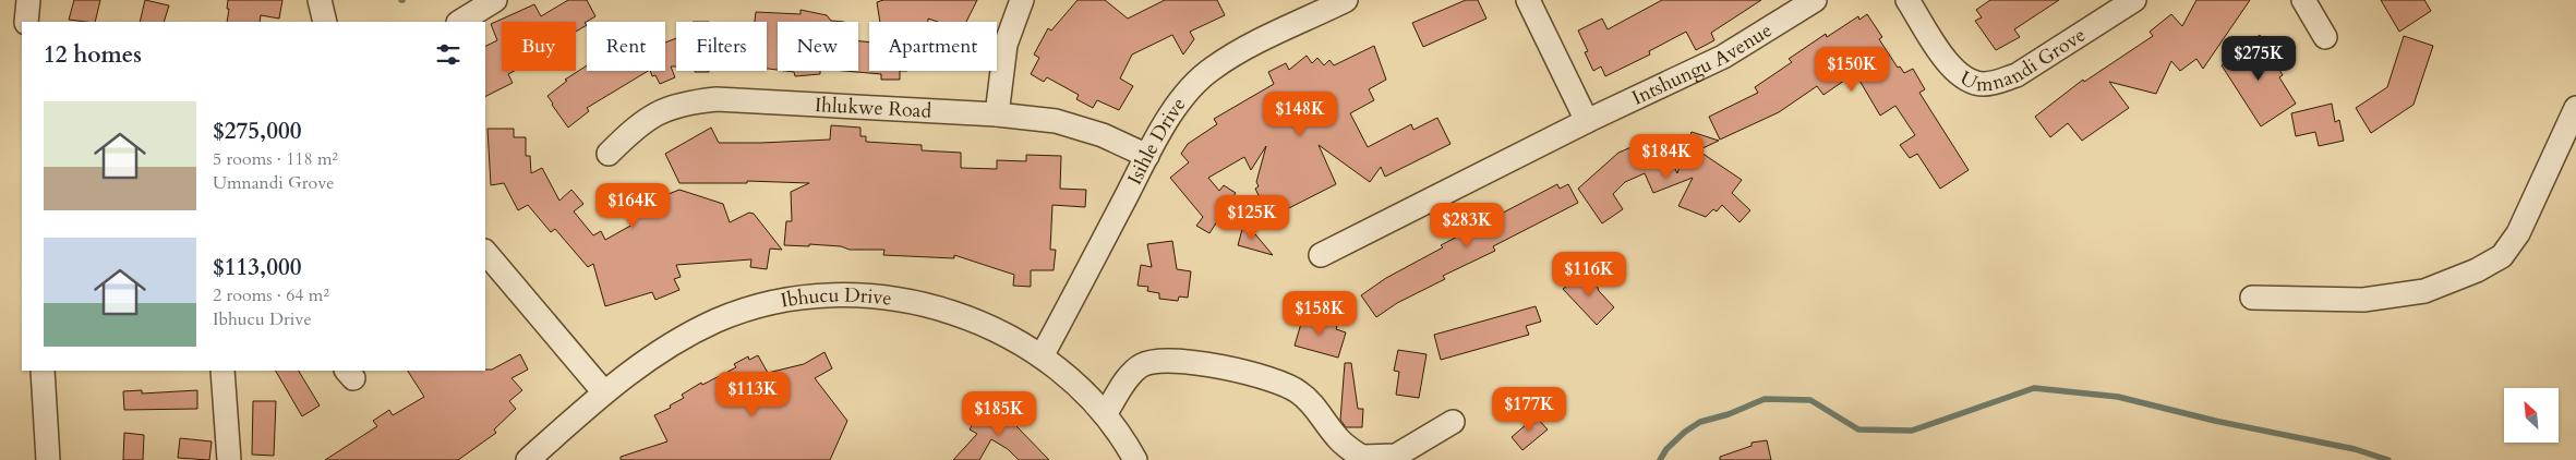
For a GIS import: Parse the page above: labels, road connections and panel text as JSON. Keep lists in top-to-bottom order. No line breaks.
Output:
{"streets":{"street":["Umnandi Grove","Intshungu Avenue","Ihlukwe Road","Isihle Drive","Ibhucu Drive"]},"crossings":[["Ihlukwe Road","Isihle Drive"],["Isihle Drive","Ibhucu Drive"]],"north":"top left","page":{"chip":["Buy","Rent","Filters","New","Apartment"],"heading":"12 homes","price":["$275K","$150K","$148K","$184K","$164K","$125K","$283K","$116K","$158K","$113K","$177K","$185K"],"list":[{"name":"$275,000","note":"5 rooms · 118 m² · Umnandi Grove"},{"name":"$113,000","note":"2 rooms · 64 m² · Ibhucu Drive"}]}}
